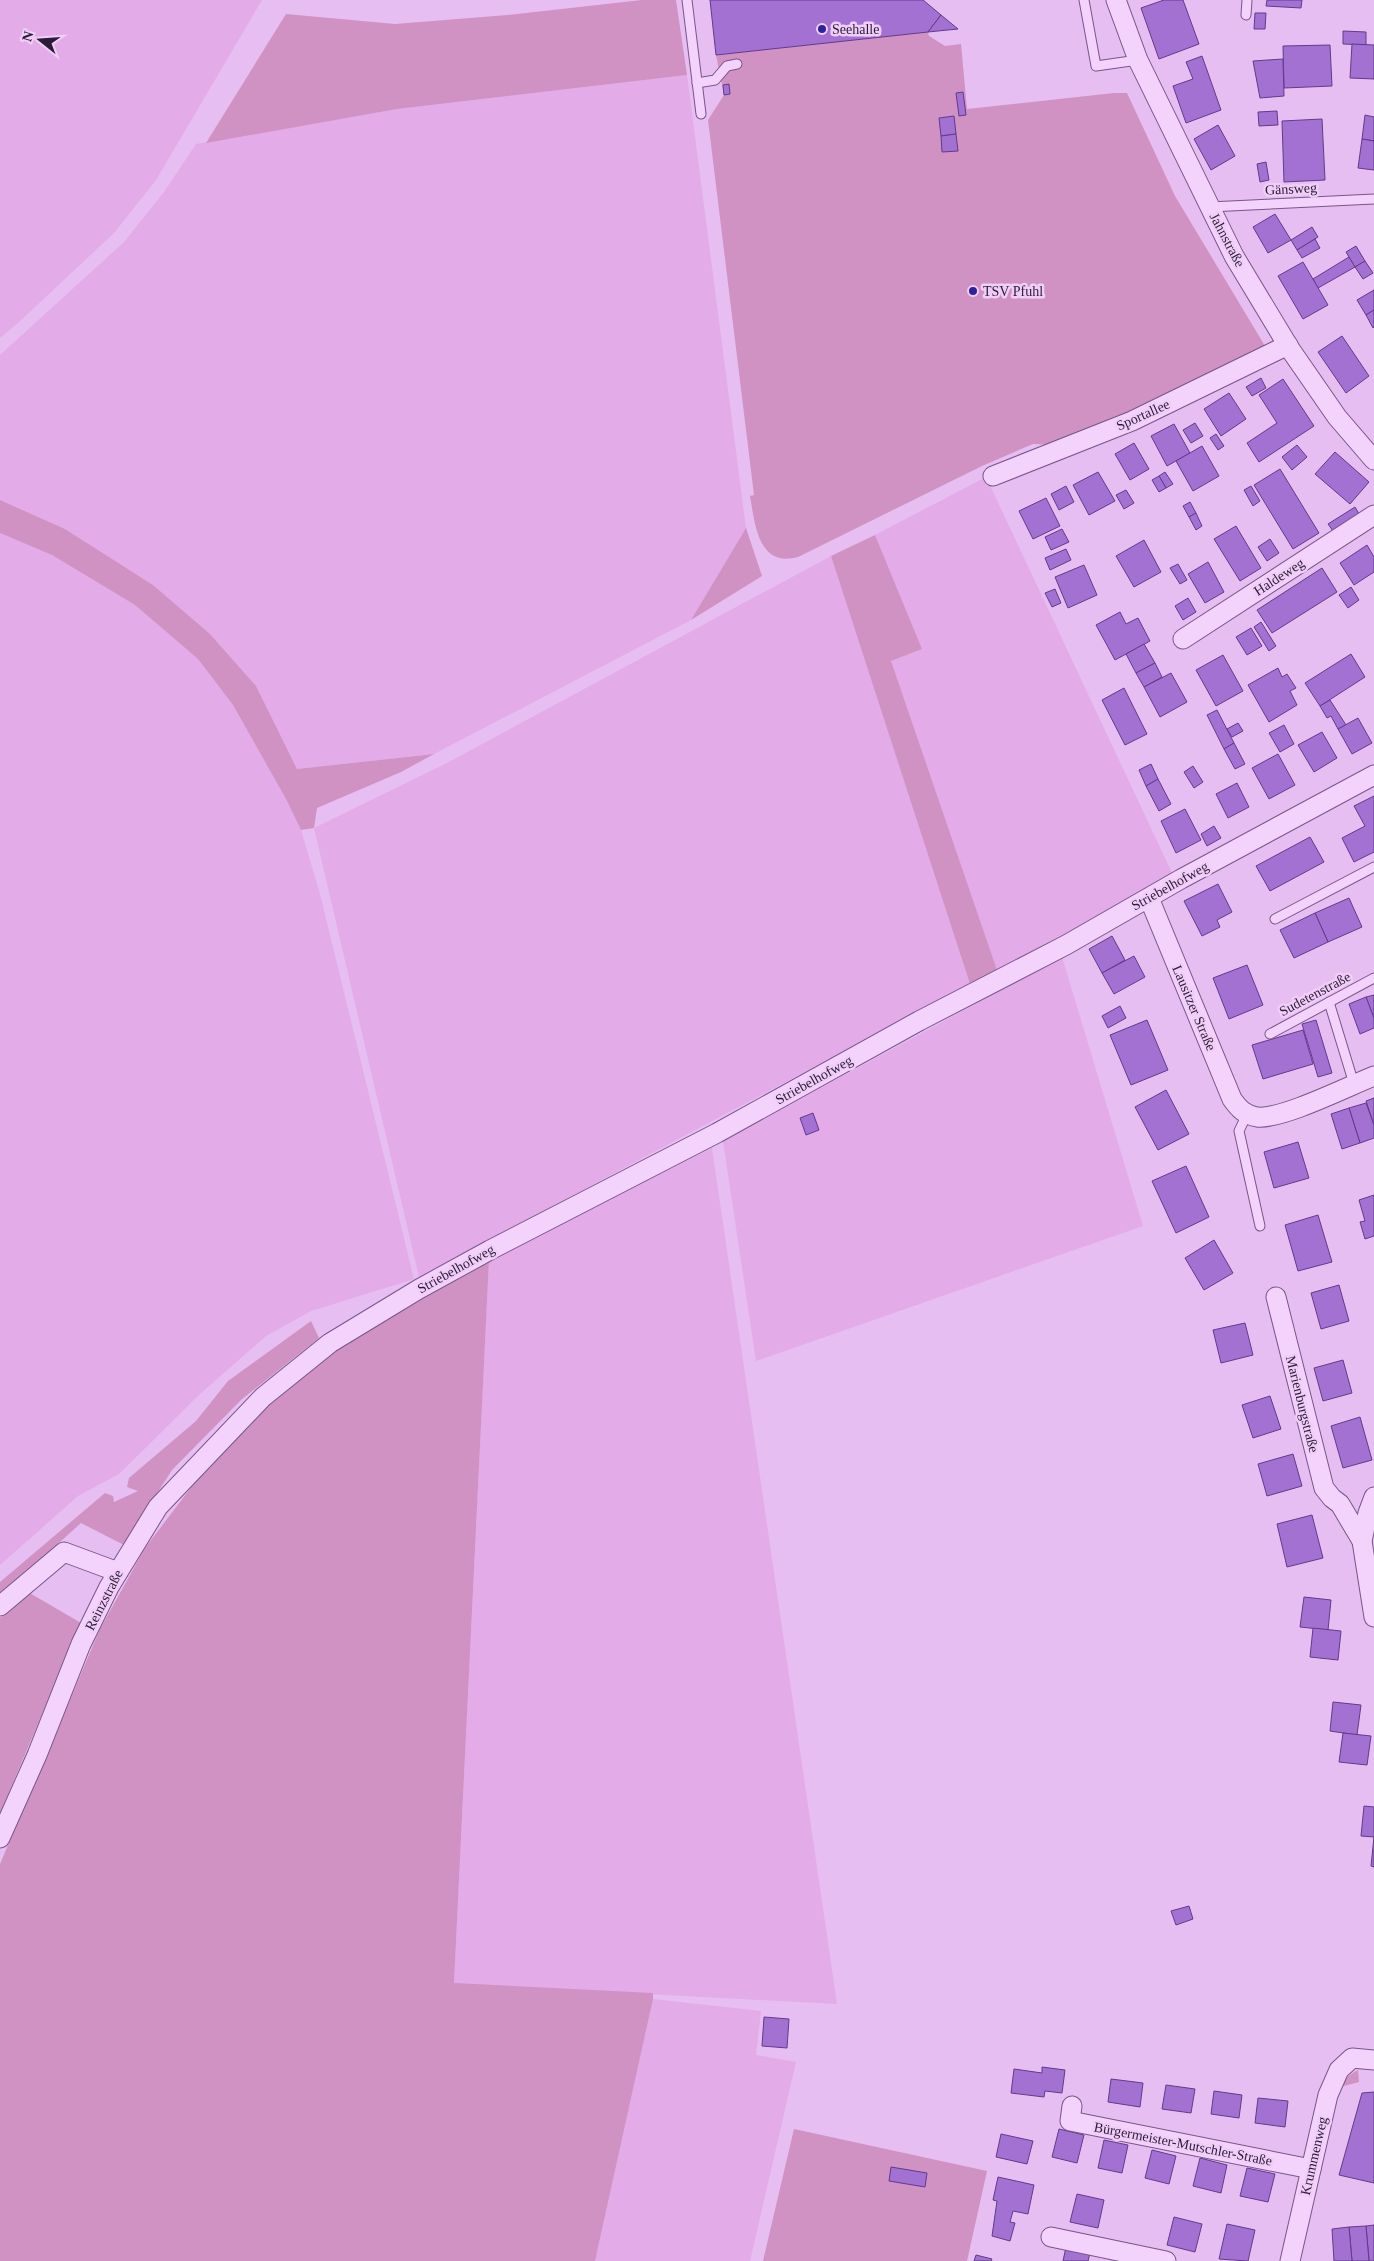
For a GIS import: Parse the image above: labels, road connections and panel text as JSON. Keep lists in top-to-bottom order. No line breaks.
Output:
{"streets":{"street":["Jahnstraße","Sportallee","Haldeweg","Striebelhofweg","Lausitzer Straße","Marienburgstraße","Reinzstraße","Bürgermeister-Mutschler-Straße","Krummenweg"],"lane":["Gänsweg","Sudetenstraße"]},"crossings":[["Gänsweg","Jahnstraße"],["Jahnstraße","Sportallee"],["Striebelhofweg","Lausitzer Straße"],["Striebelhofweg","Reinzstraße"],["Bürgermeister-Mutschler-Straße","Krummenweg"]],"places":["Seehalle","TSV Pfuhl"],"north":"left"}
